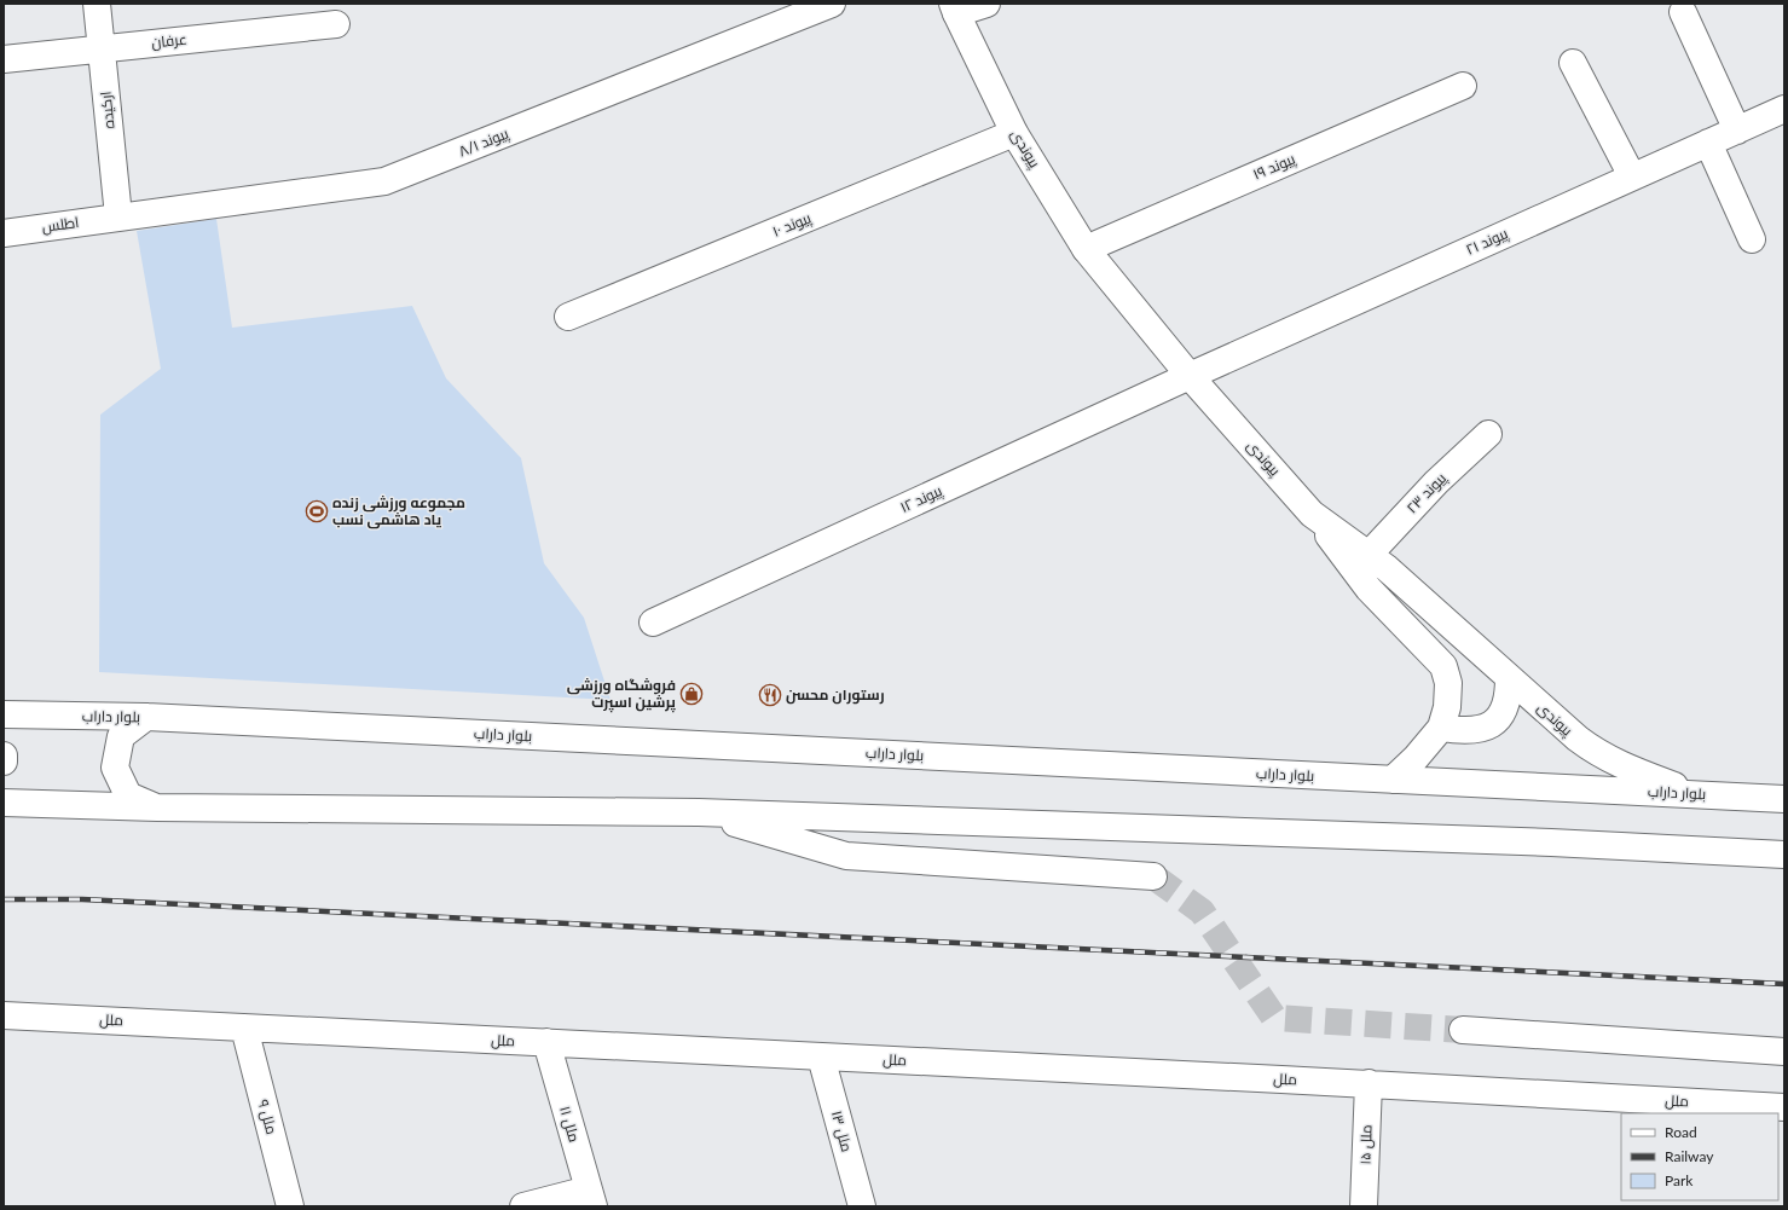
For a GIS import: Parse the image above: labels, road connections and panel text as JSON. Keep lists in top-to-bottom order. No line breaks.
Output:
{"streets":{"street":["عرفان","ارکیده","پیوند ۸/۱","پیوندی","پیوند ۱۹","اطلس","پیوند ۱۰","پیوند ۲۱","پیوند ۲۳","پیوند ۱۲","بلوار داراب","ملل","ملل ۹","ملل ۱۱","ملل ۱۳","ملل ۱۵"]},"crossings":[["عرفان","ارکیده"],["ارکیده","پیوند ۸/۱"],["ارکیده","اطلس"],["پیوند ۸/۱","اطلس"],["پیوندی","پیوند ۱۹"],["پیوندی","پیوند ۱۰"],["پیوندی","پیوند ۲۱"],["پیوندی","پیوند ۲۳"],["پیوندی","پیوند ۱۲"],["پیوندی","بلوار داراب"],["پیوند ۲۱","پیوند ۱۲"],["ملل","ملل ۹"],["ملل","ملل ۱۱"],["ملل","ملل ۱۳"],["ملل","ملل ۱۵"]],"places":{"sports":["مجموعه ورزشی زنده یاد هاشمی نسب"],"shop":["فروشگاه ورزشی پرشین اسپرت"],"restaurant":["رستوران محسن"]},"legend":["Road","Railway","Park"]}
